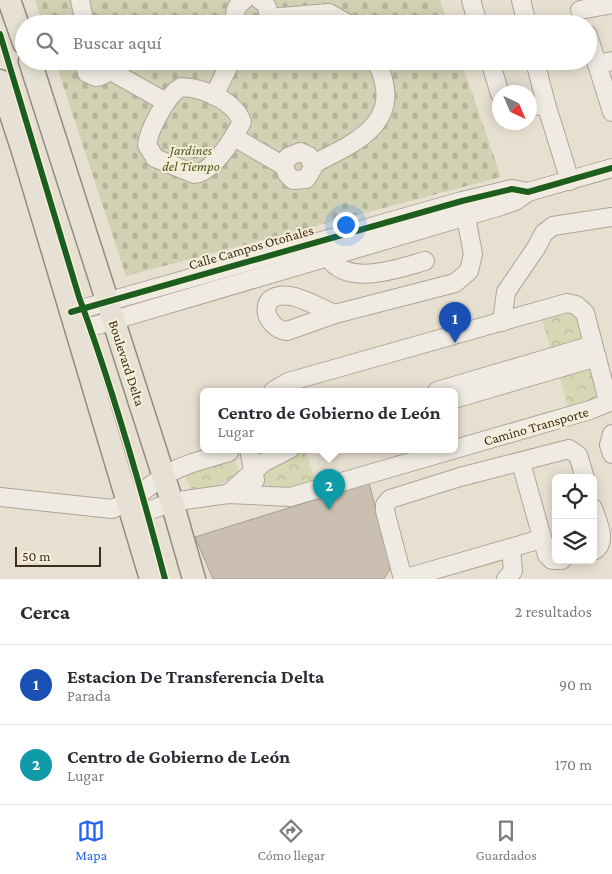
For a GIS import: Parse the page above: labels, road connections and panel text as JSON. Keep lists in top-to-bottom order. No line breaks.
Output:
{"streets":{"main road":["Boulevard Delta"],"street":["Calle Campos Otoñales","Camino Transporte"]},"crossings":[["Calle Campos Otoñales","Boulevard Delta"],["Boulevard Delta","Camino Transporte"]],"parks":["Jardines del Tiempo"],"scale_bar":"50 m","north":"bottom right","page":{"search":"Buscar aquí","pins":["1","2"],"popup":["Centro de Gobierno de León","Lugar"],"scale":"50 m","heading":["Cerca","2 resultados"],"list":[{"mark":"1","name":"Estacion De Transferencia Delta","note":"Parada","value":"90 m"},{"mark":"2","name":"Centro de Gobierno de León","note":"Lugar","value":"170 m"}],"nav":["Mapa","Cómo llegar","Guardados"]}}
